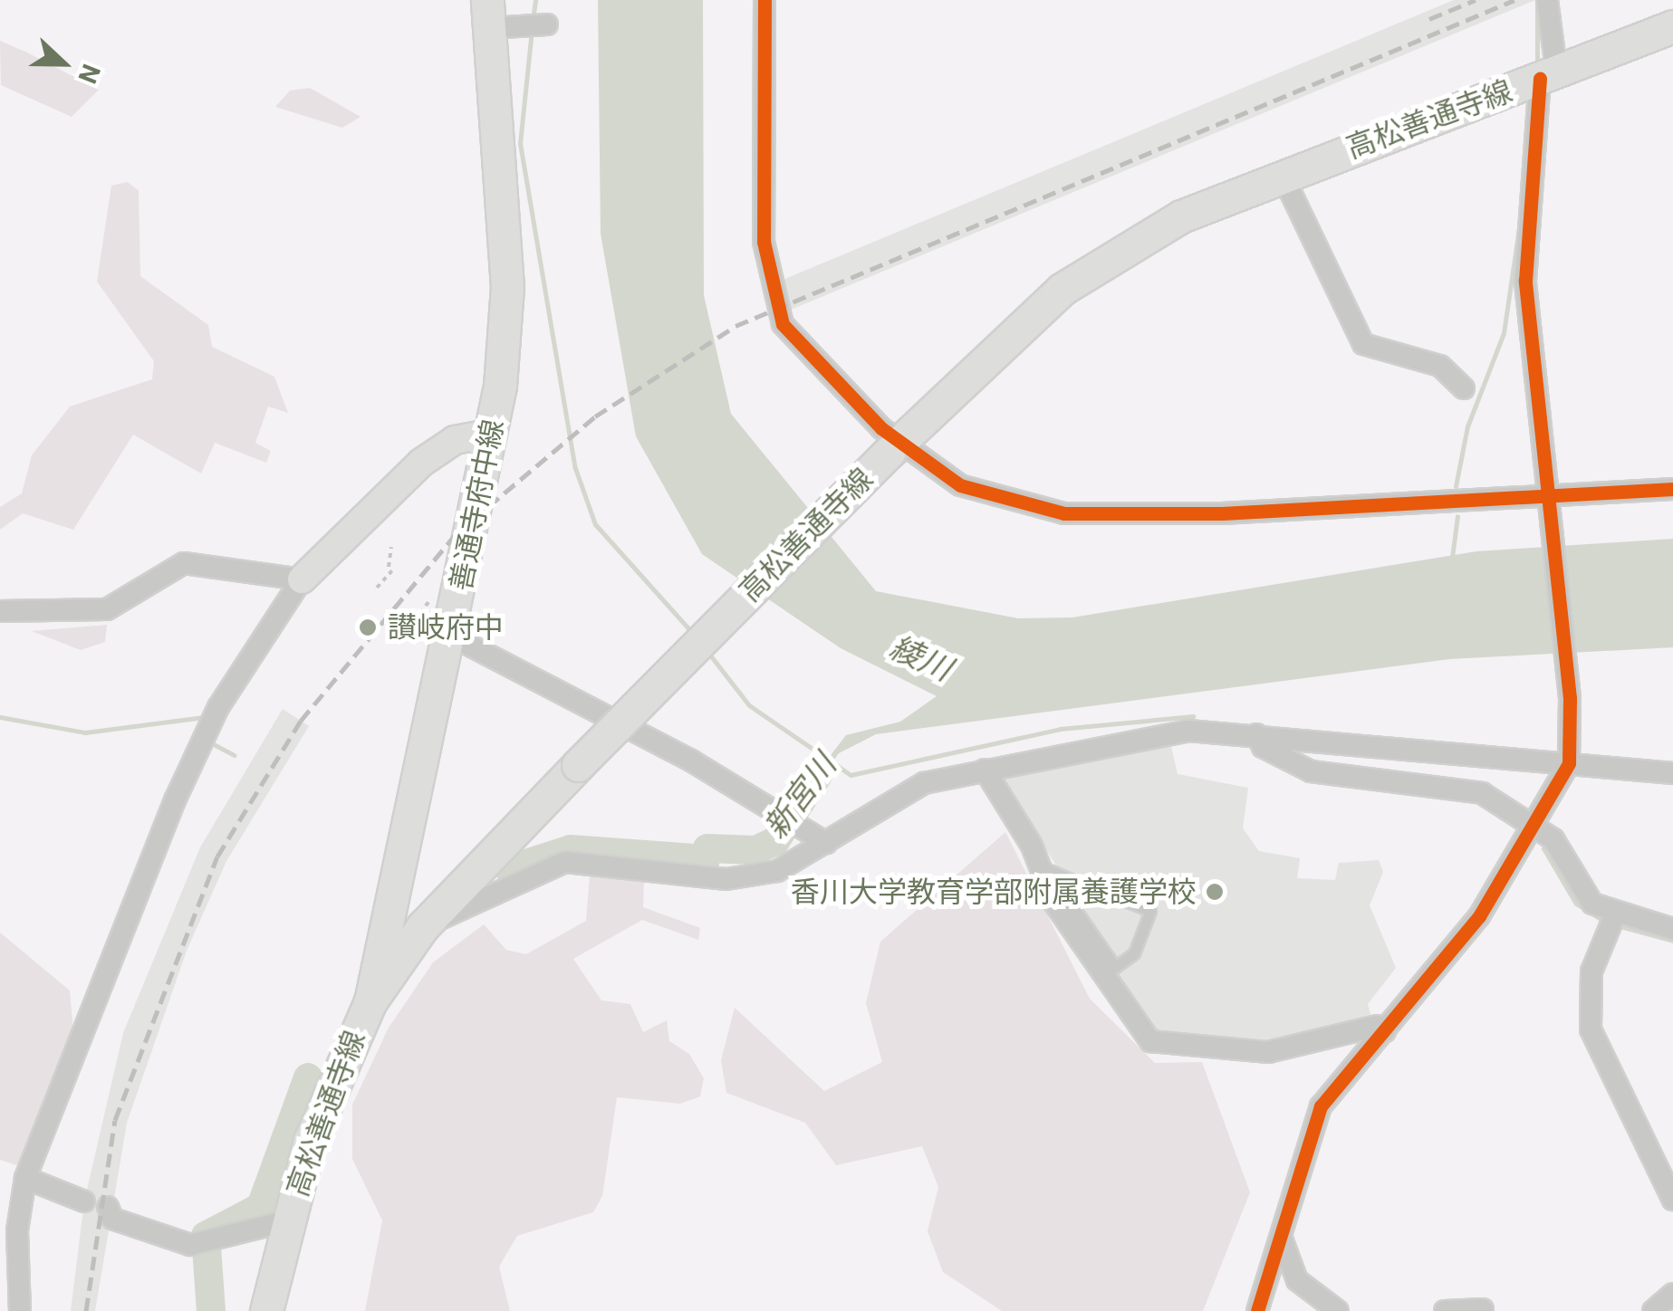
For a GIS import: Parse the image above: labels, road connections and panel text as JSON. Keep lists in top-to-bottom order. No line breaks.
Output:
{"streets":{"main road":["高松善通寺線","善通寺府中線"]},"crossings":[["高松善通寺線","善通寺府中線"]],"water":["綾川","新宮川"],"places":["讃岐府中","香川大学教育学部附属養護学校"],"north":"right"}
